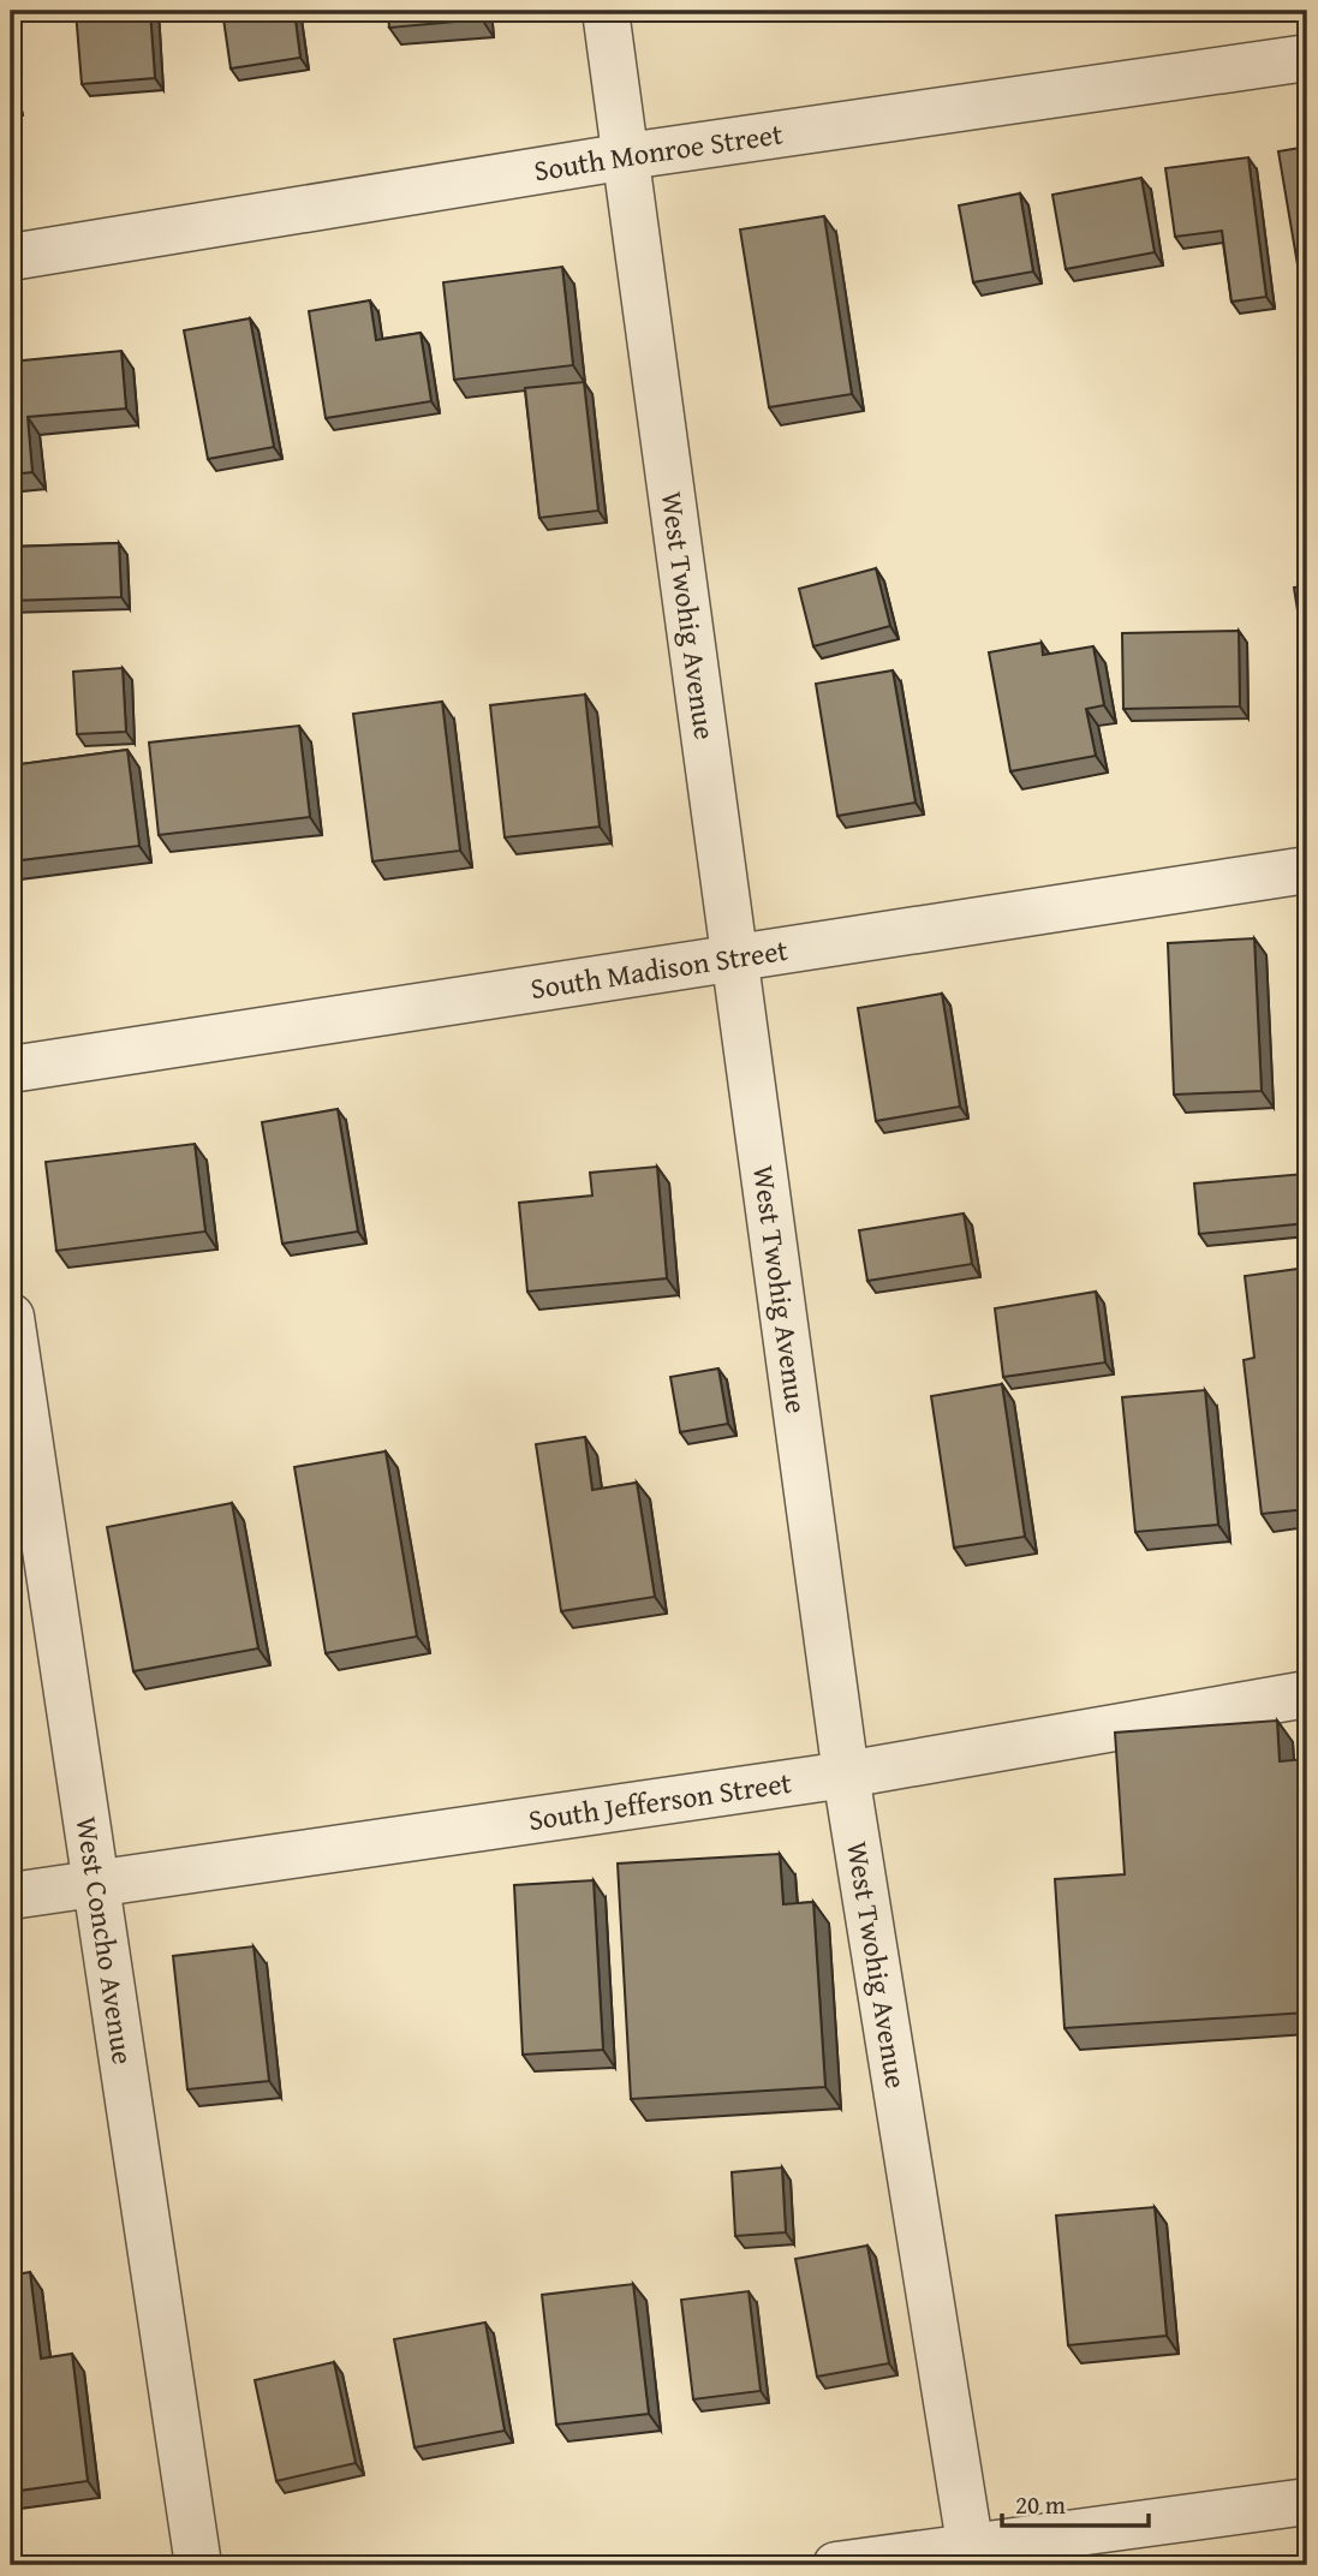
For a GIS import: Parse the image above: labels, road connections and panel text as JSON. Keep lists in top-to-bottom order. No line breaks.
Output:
{"streets":{"street":["South Monroe Street","West Twohig Avenue","South Madison Street","South Jefferson Street","West Concho Avenue"]},"crossings":[["South Monroe Street","West Twohig Avenue"],["West Twohig Avenue","South Madison Street"],["West Twohig Avenue","South Jefferson Street"],["South Jefferson Street","West Concho Avenue"]],"scale_bar":"20 m"}
